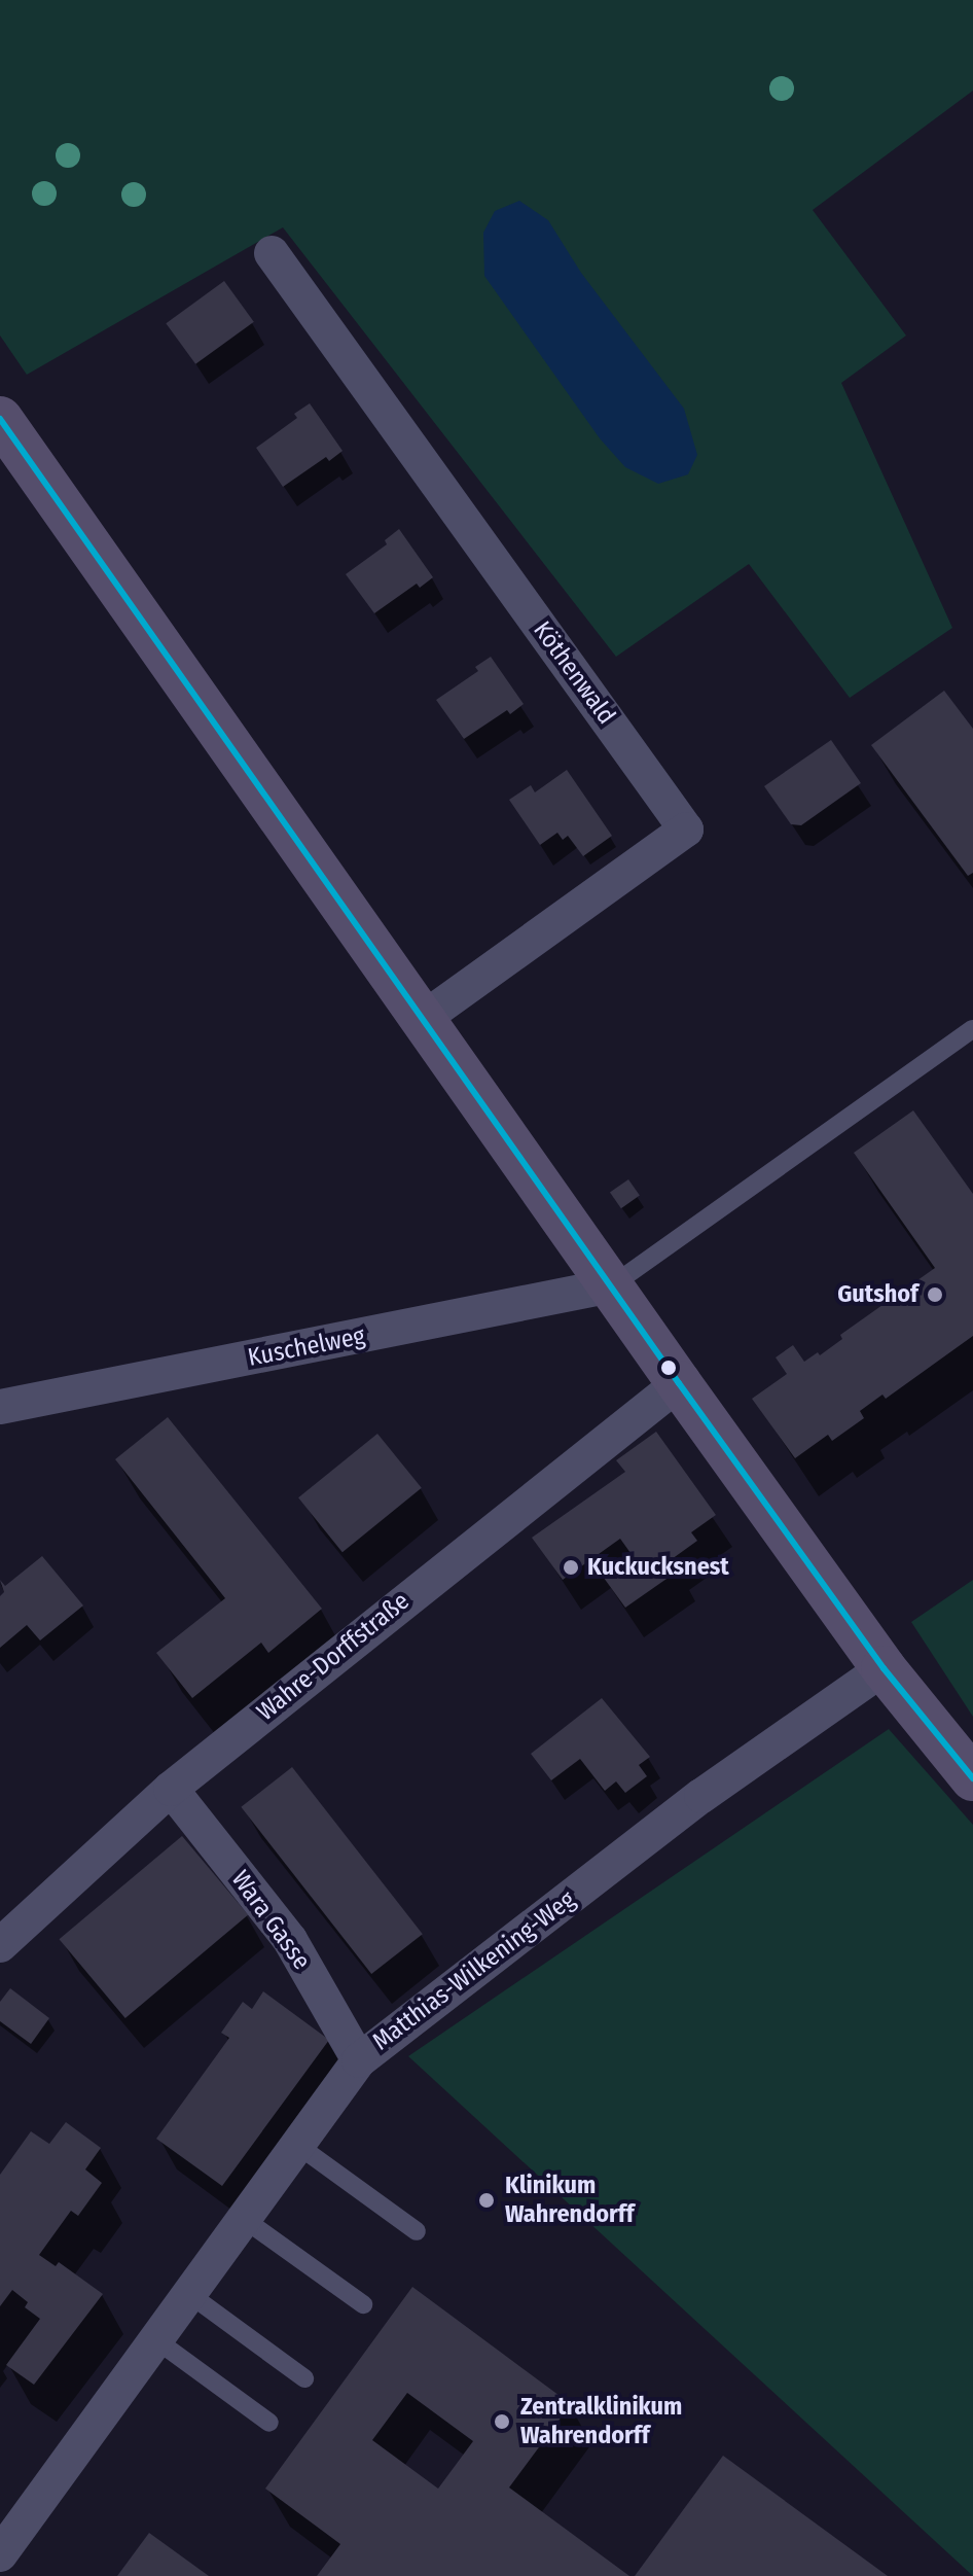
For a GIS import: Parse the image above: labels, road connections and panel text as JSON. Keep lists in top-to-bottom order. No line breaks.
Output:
{"streets":{"street":["Köthenwald","Kuschelweg","Wahre-Dorffstraße","Wara Gasse","Matthias-Wilkening-Weg"]},"crossings":[["Wahre-Dorffstraße","Wara Gasse"],["Wara Gasse","Matthias-Wilkening-Weg"]],"places":["Gutshof","Kuckucksnest","Klinikum Wahrendorff","Zentralklinikum Wahrendorff"]}
